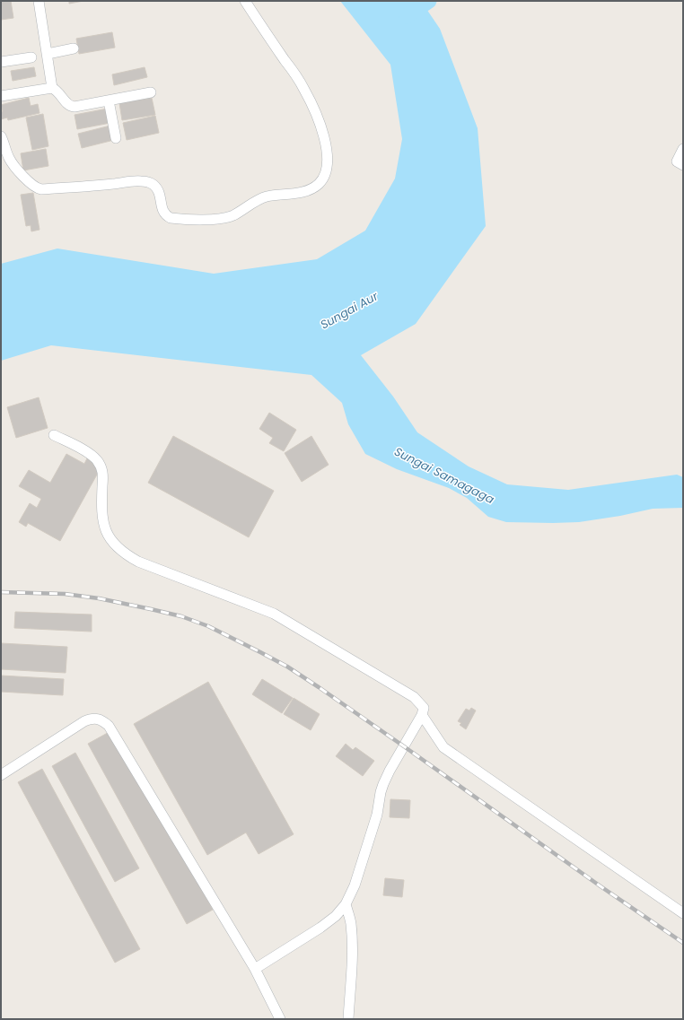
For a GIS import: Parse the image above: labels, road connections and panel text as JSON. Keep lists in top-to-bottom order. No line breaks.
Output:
{"water":["Sungai Aur","Sungai Samagaga"]}
